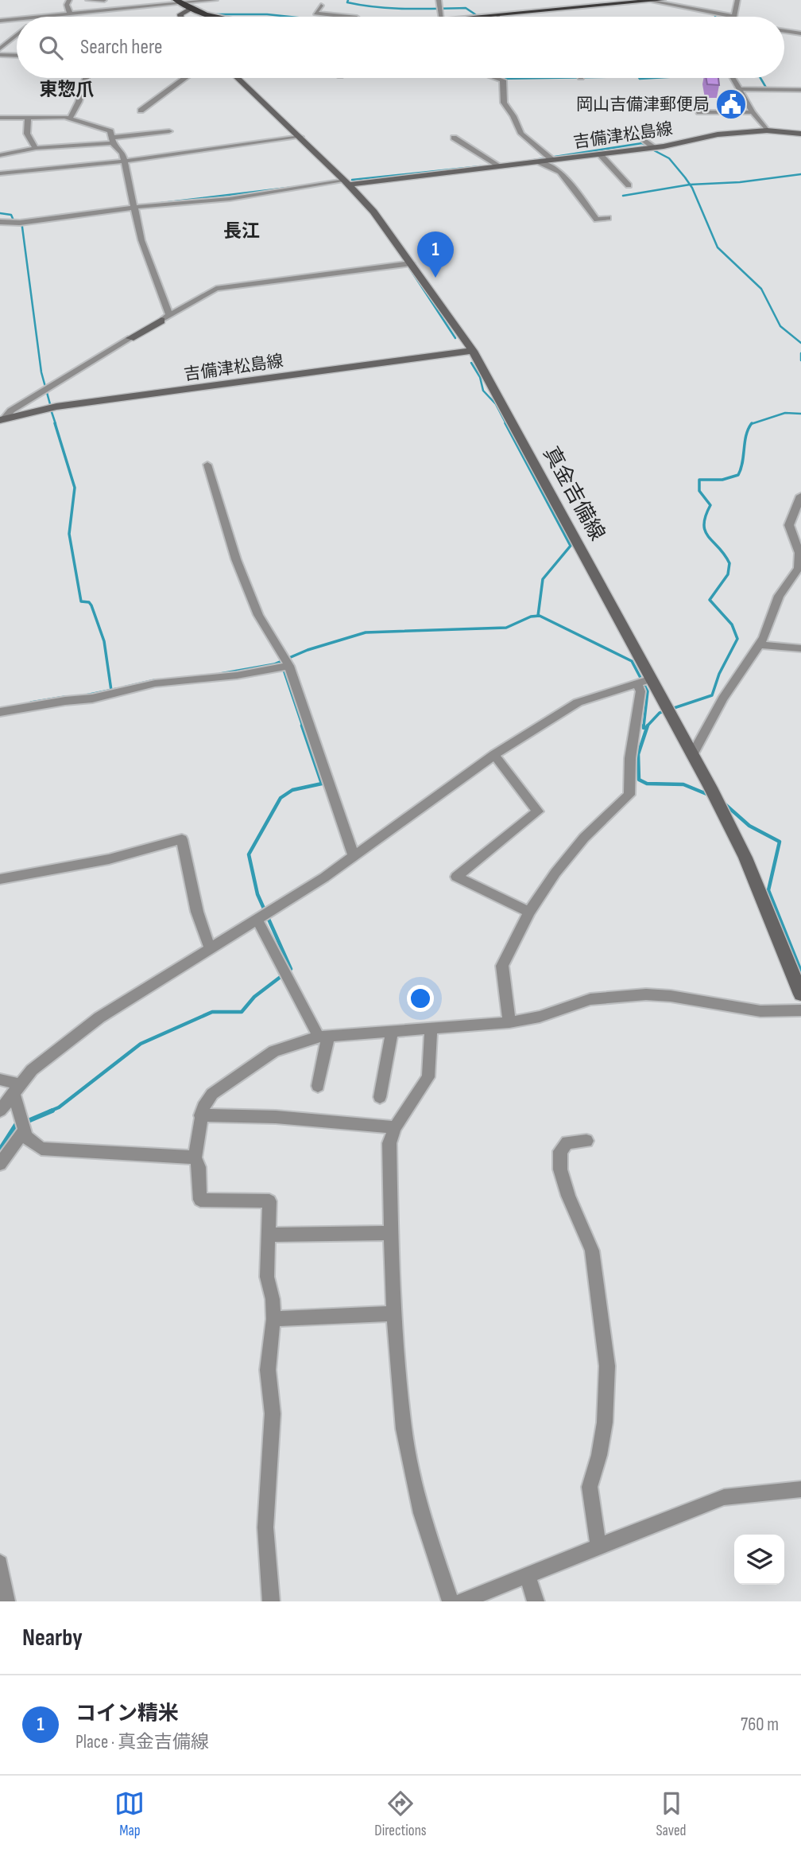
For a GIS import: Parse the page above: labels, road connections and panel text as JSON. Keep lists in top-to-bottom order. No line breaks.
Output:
{"streets":{"main road":["吉備津松島線","真金吉備線"]},"crossings":[["吉備津松島線","真金吉備線"]],"districts":["東惣爪","長江"],"places":{"public building":["岡山吉備津郵便局"]},"page":{"search":"Search here","pins":"1","heading":"Nearby","list":[{"mark":"1","name":"コイン精米","note":"Place · 真金吉備線","value":"760 m"}],"nav":["Map","Directions","Saved"]}}
